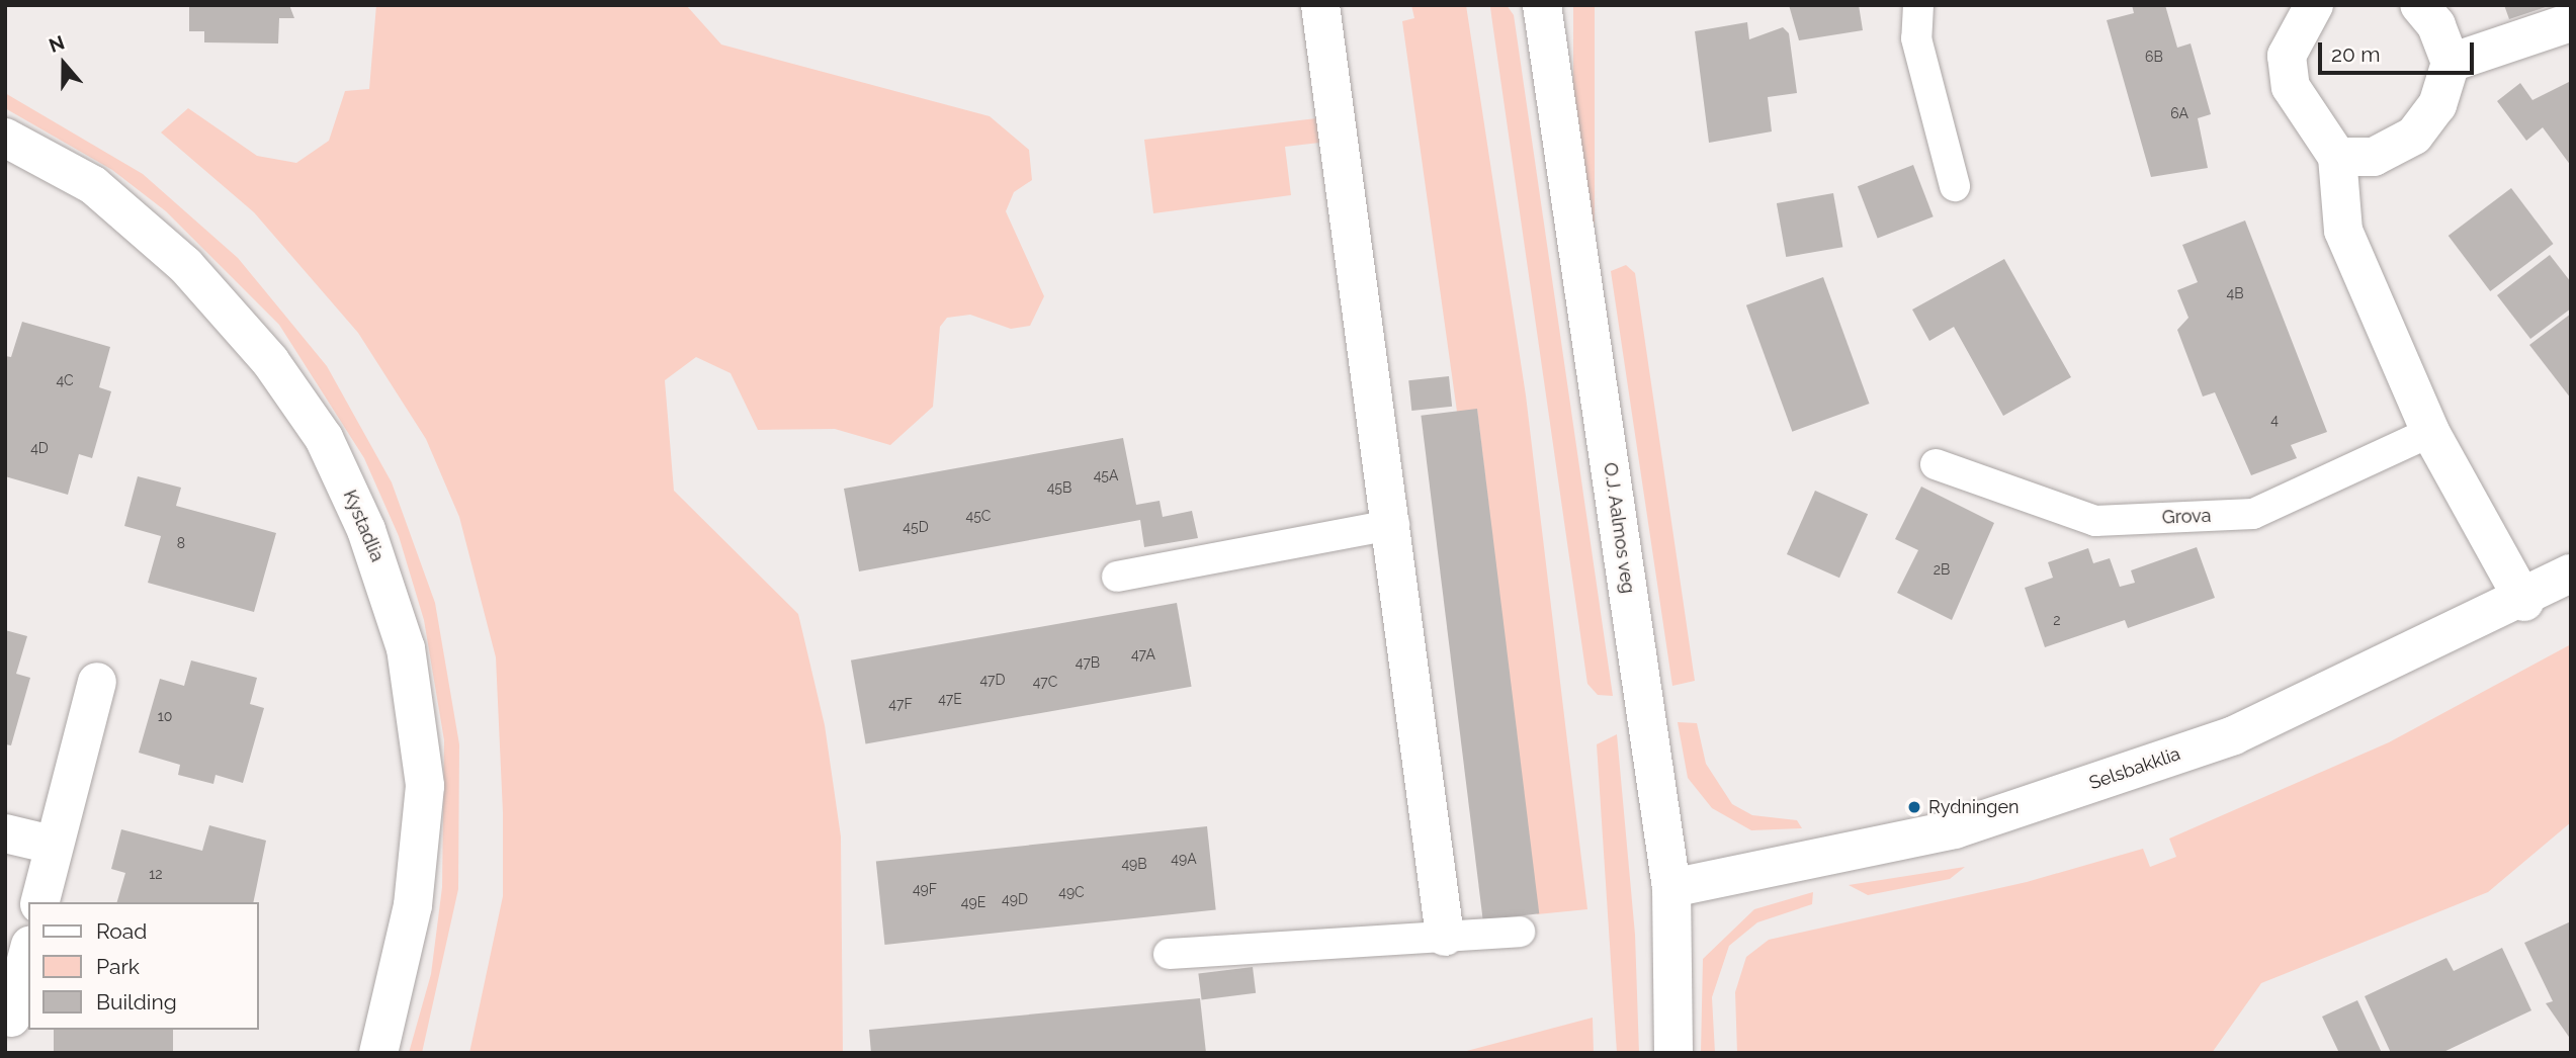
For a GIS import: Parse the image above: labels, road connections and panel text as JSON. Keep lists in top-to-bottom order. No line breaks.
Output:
{"streets":{"street":["Kystadlia","O.J. Aalmos veg","Selsbakklia"],"lane":["Grova"]},"crossings":[["O.J. Aalmos veg","Selsbakklia"]],"places":["Rydningen"],"house_numbers":["6B","6A","4B","4C","4","4D","45A","45B","45C","45D","8","2B","2","47A","47B","47D","47C","47E","47F","10","49A","49B","12","49F","49C","49D","49E"],"legend":["Road","Park","Building"],"scale_bar":"20 m","north":"top"}
